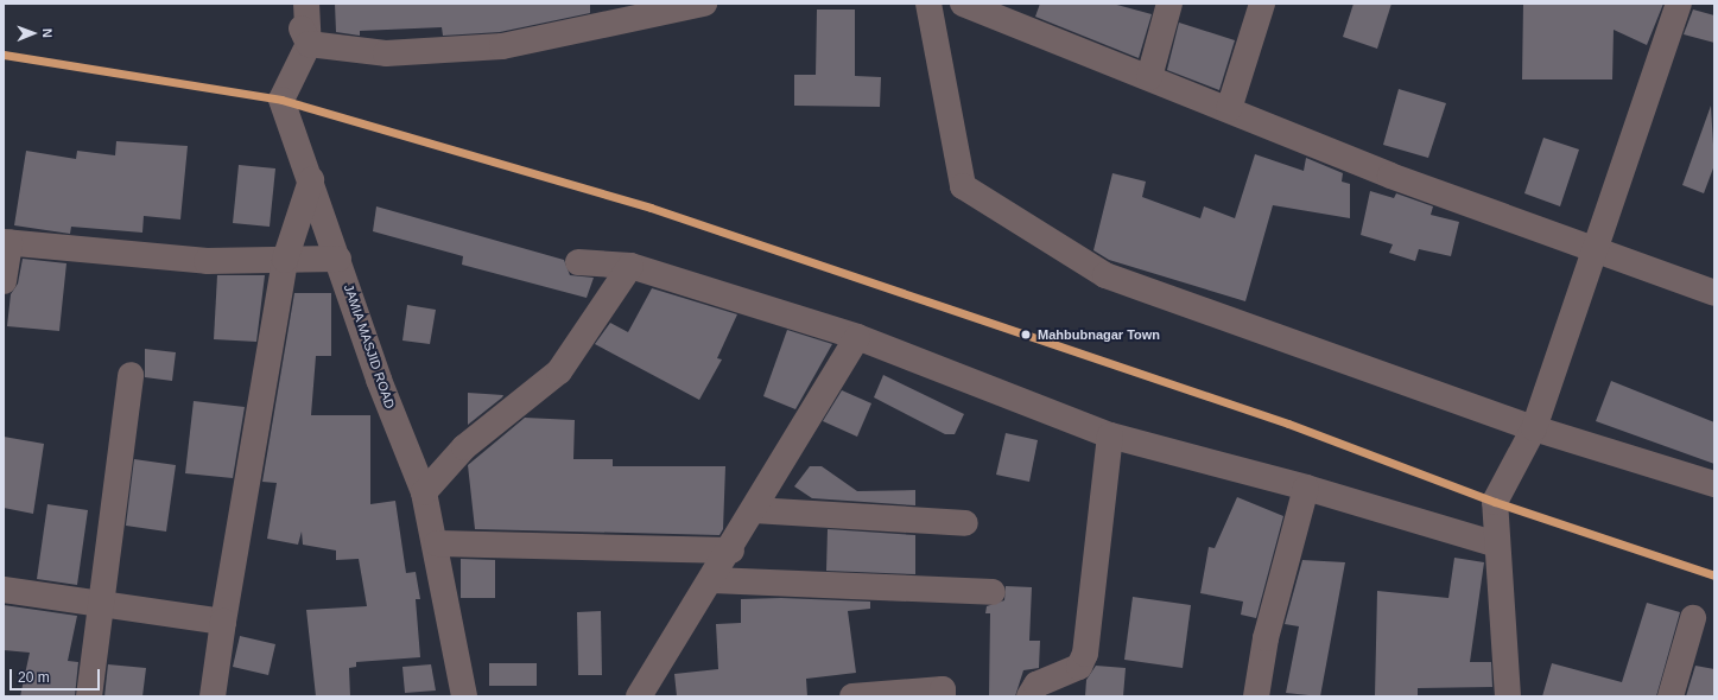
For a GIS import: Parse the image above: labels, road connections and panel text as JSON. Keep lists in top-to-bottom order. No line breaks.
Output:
{"streets":{"street":["JAMIA MASJID ROAD"]},"places":["Mahbubnagar Town"],"scale_bar":"20 m","north":"right"}
